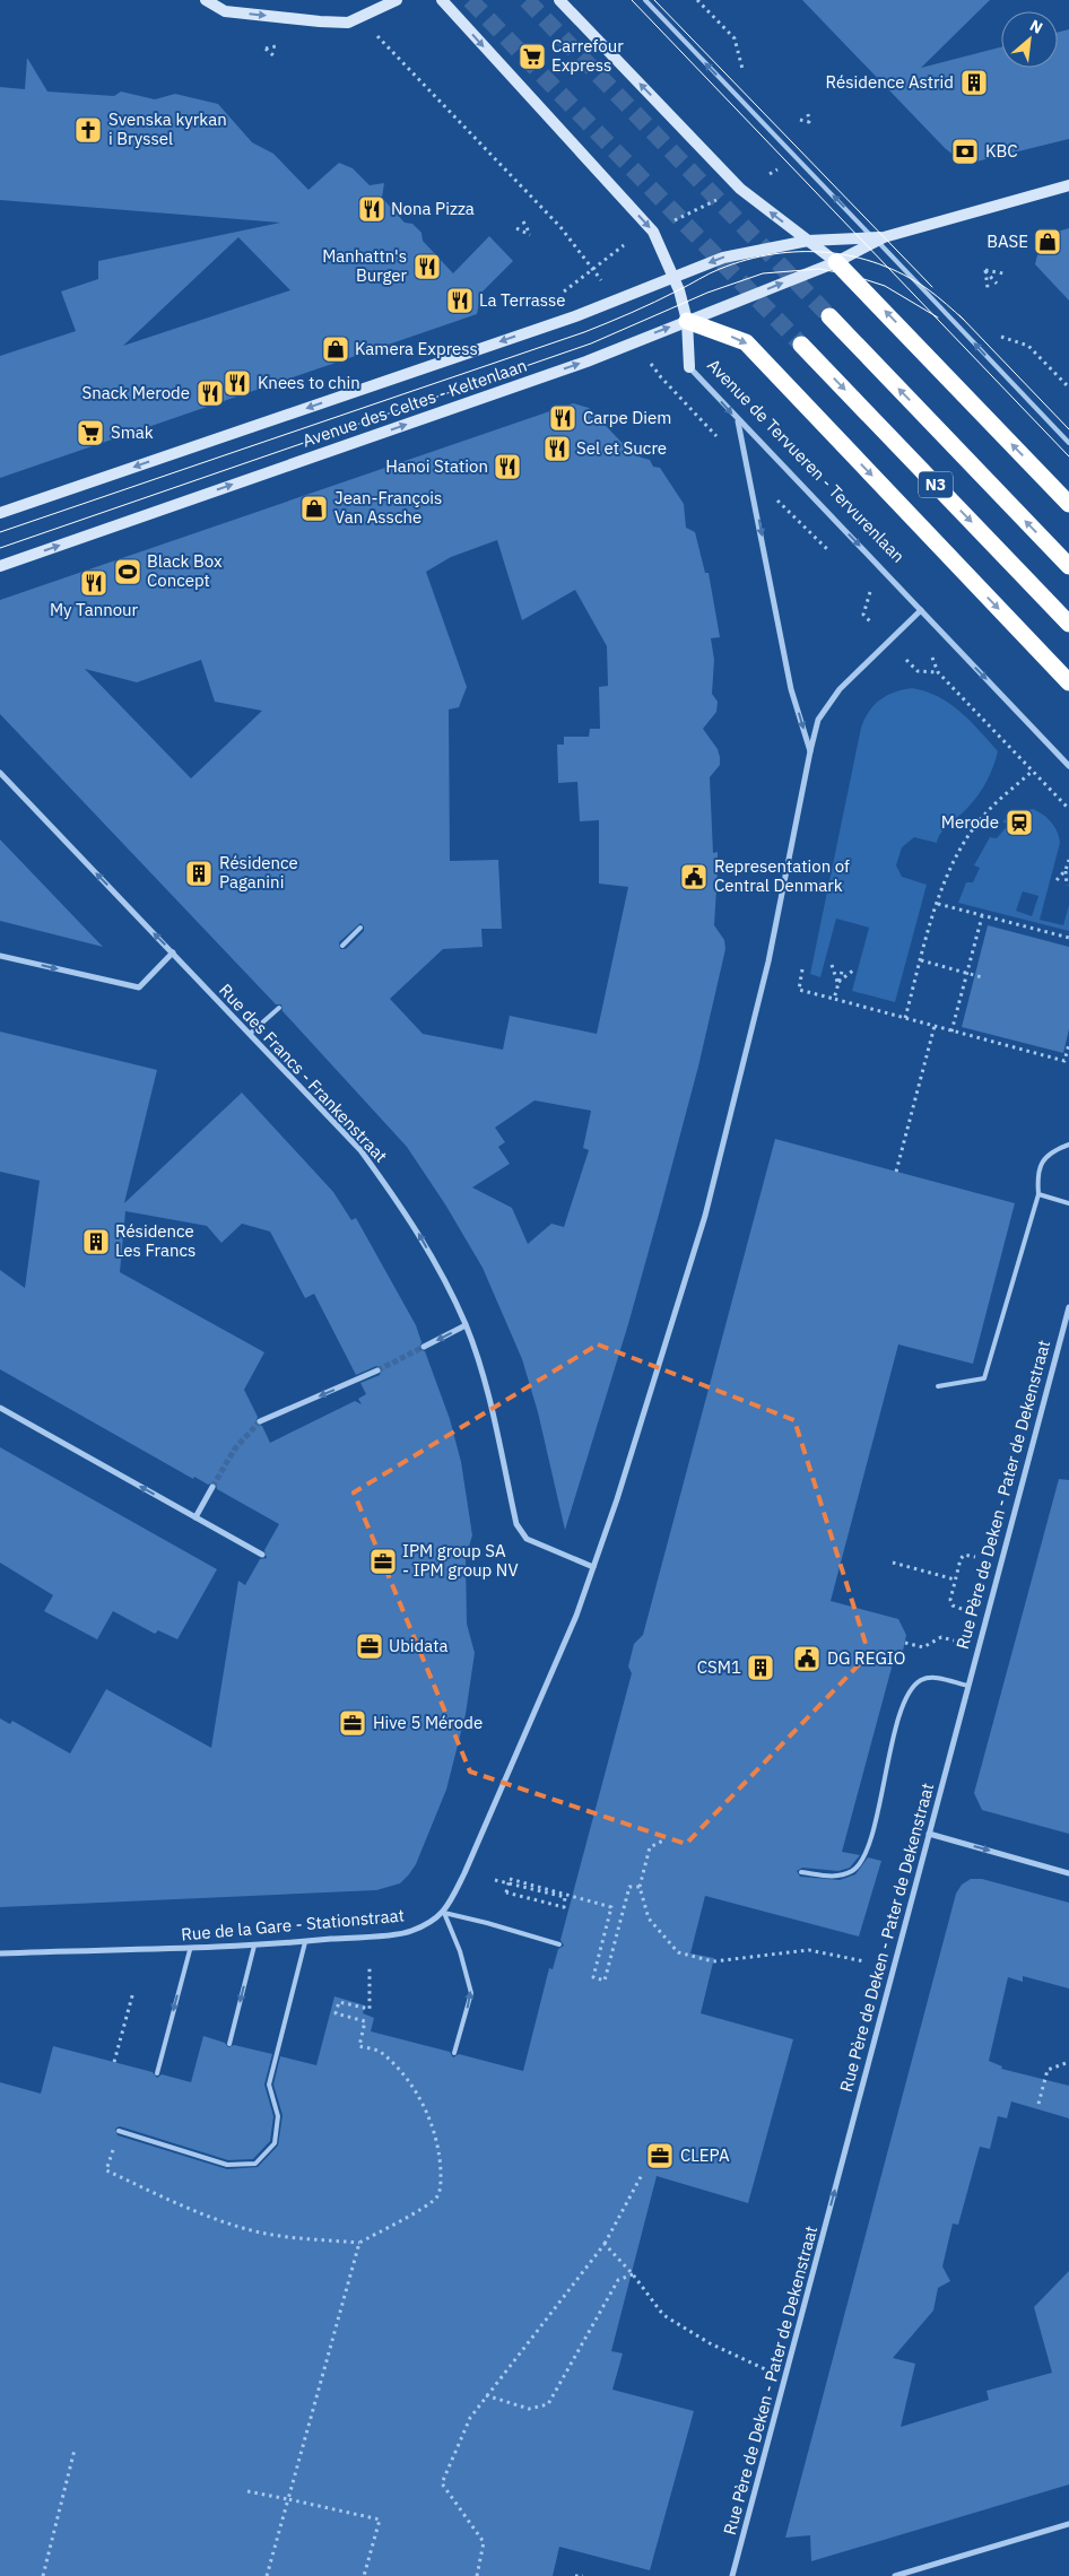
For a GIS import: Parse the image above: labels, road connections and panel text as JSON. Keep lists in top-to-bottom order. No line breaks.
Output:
{"streets":{"highway":["N3"],"street":["Avenue des Celtes - Keltenlaan","Avenue de Tervueren - Tervurenlaan","Rue des Francs - Frankenstraat","Rue Père de Deken - Pater de Dekenstraat","Rue de la Gare - Stationstraat"]},"crossings":[["Avenue des Celtes - Keltenlaan","Avenue de Tervueren - Tervurenlaan"]],"one_way":["Avenue de Tervueren - Tervurenlaan","Rue des Francs - Frankenstraat","Rue Père de Deken - Pater de Dekenstraat"],"places":{"supermarket":["Carrefour Express","Smak"],"building":["Résidence Astrid","Résidence Paganini","Résidence Les Francs","CSM1"],"church":["Svenska kyrkan i Bryssel"],"bank":["KBC"],"restaurant":["Nona Pizza","Manhattn's Burger","La Terrasse","Knees to chin","Snack Merode","Carpe Diem","Sel et Sucre","Hanoi Station","My Tannour"],"shop":["BASE","Kamera Express","Jean-François Van Assche"],"sports":["Black Box Concept"],"station":["Merode"],"public building":["Representation of Central Denmark","DG REGIO"],"office":["IPM group SA - IPM group NV","Ubidata","Hive 5 Mérode","CLEPA"]},"north":"top right"}
